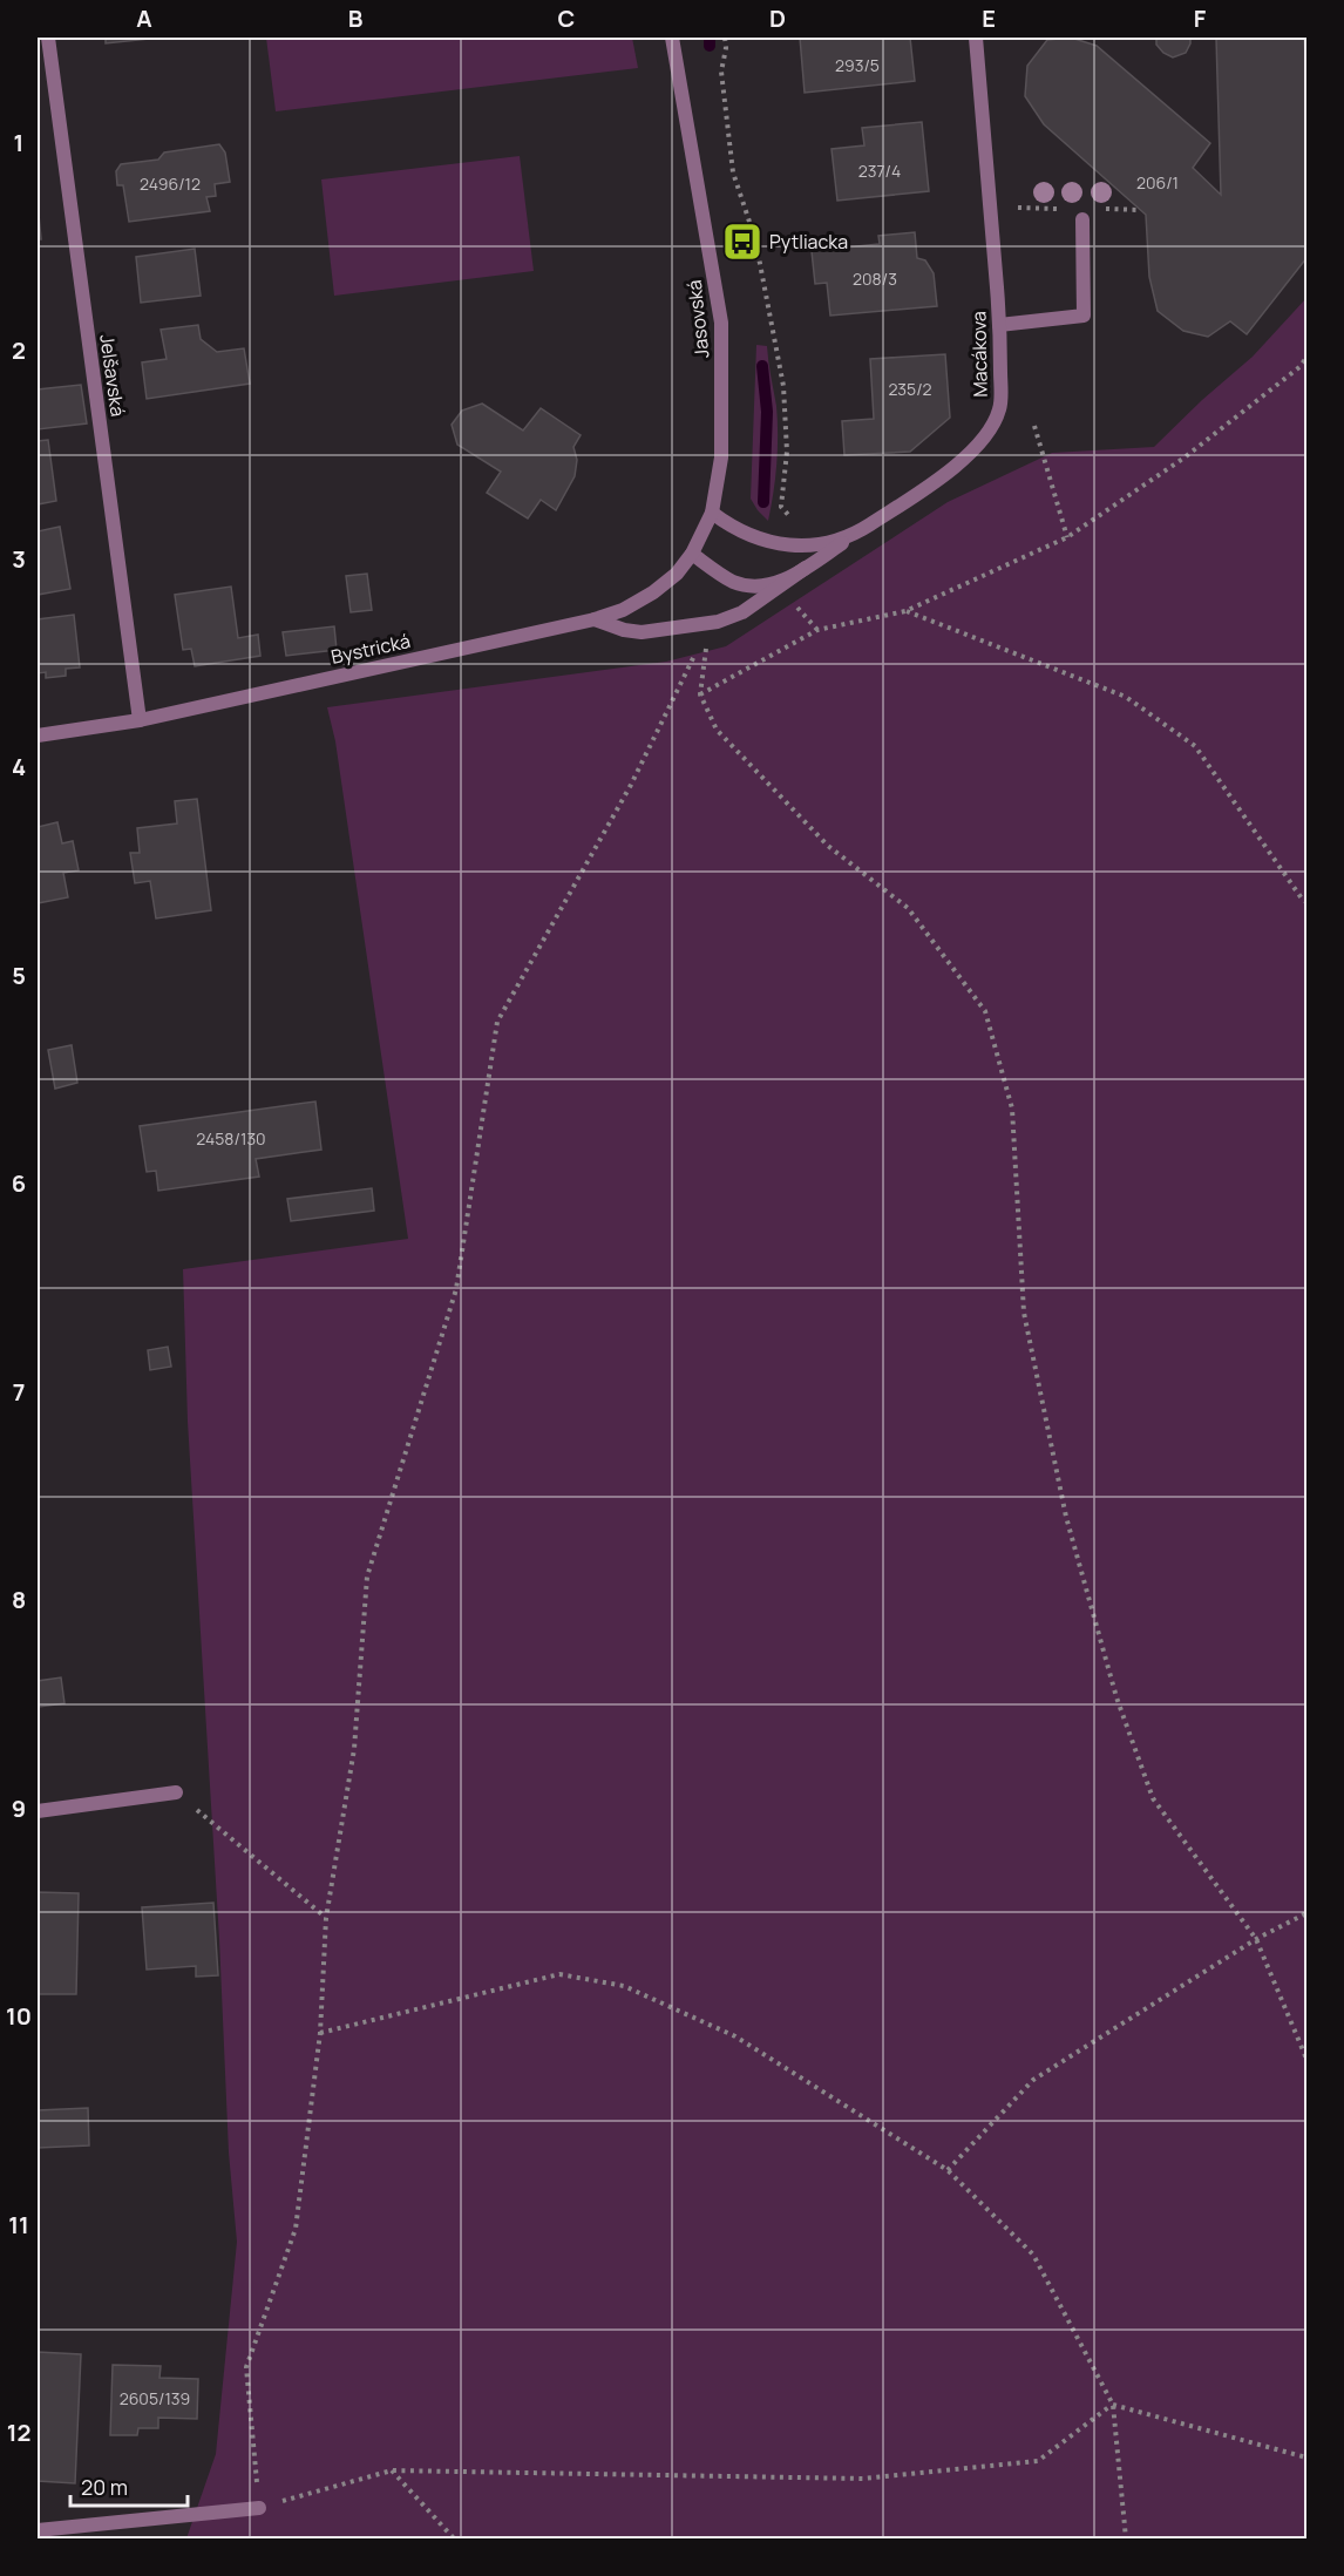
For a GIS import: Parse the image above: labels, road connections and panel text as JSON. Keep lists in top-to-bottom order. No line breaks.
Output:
{"streets":{"street":["Jasovská","Macákova","Jelšavská","Bystrická"]},"crossings":[["Jasovská","Macákova"],["Jasovská","Bystrická"],["Jelšavská","Bystrická"]],"places":{"bus stop":["Pytliacka"]},"house_numbers":["293/5","237/4","206/1","2496/12","208/3","235/2","2458/130","2605/139"],"scale_bar":"20 m","grid":{"columns":["A","B","C","D","E","F"],"rows":["1","2","3","4","5","6","7","8","9","10","11","12"]}}
